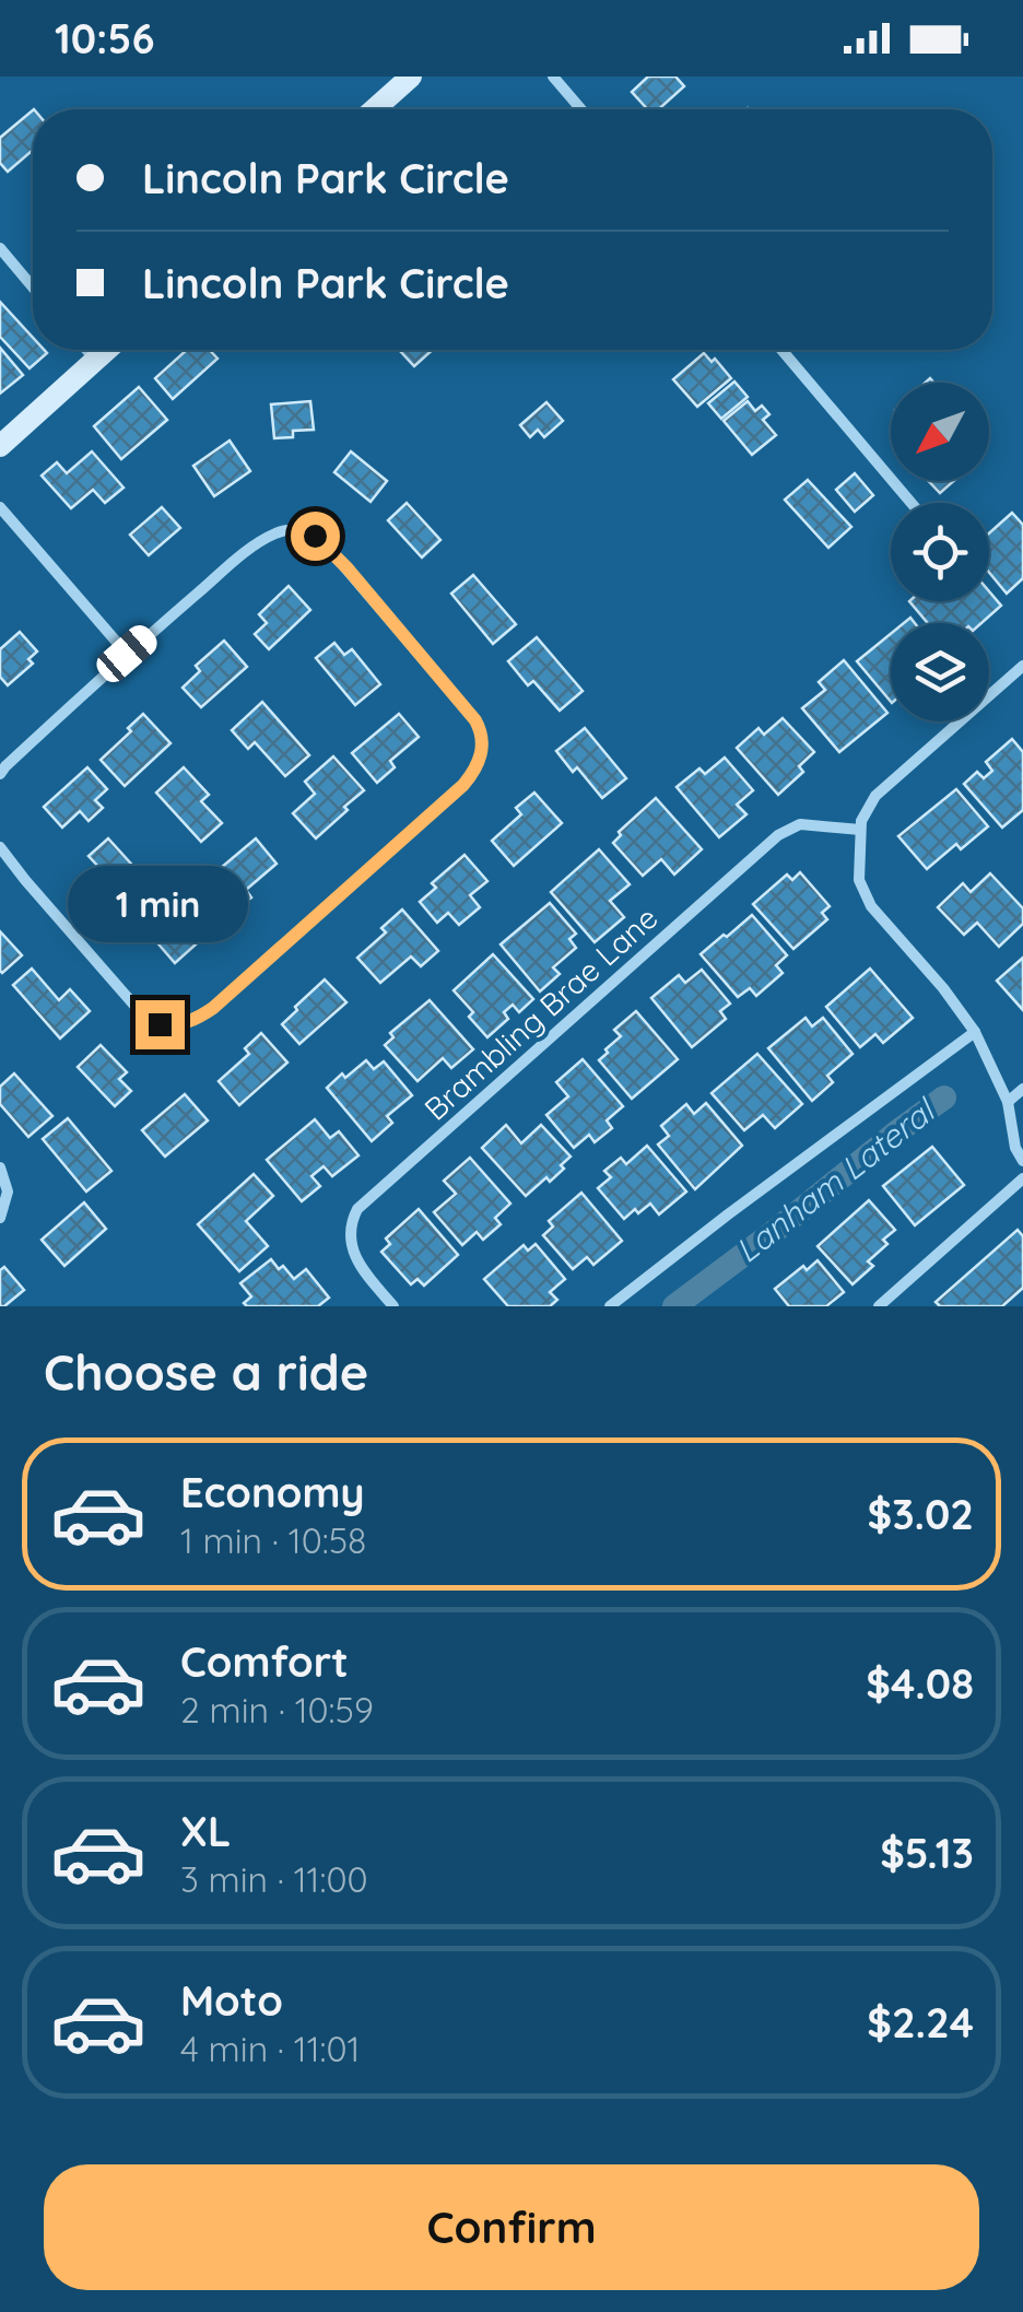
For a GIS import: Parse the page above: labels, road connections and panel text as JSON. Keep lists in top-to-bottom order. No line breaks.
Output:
{"streets":{"street":["Brambling Brae Lane"]},"water":["Lanham Lateral"],"north":"bottom left","page":{"status":"10:56","banner":["Lincoln Park Circle","Lincoln Park Circle"],"bubble":"1 min","heading":"Choose a ride","list":[{"name":"Economy","note":"1 min · 10:58","value":"$3.02"},{"name":"Comfort","note":"2 min · 10:59","value":"$4.08"},{"name":"XL","note":"3 min · 11:00","value":"$5.13"},{"name":"Moto","note":"4 min · 11:01","value":"$2.24"}],"buttons":"Confirm"}}
